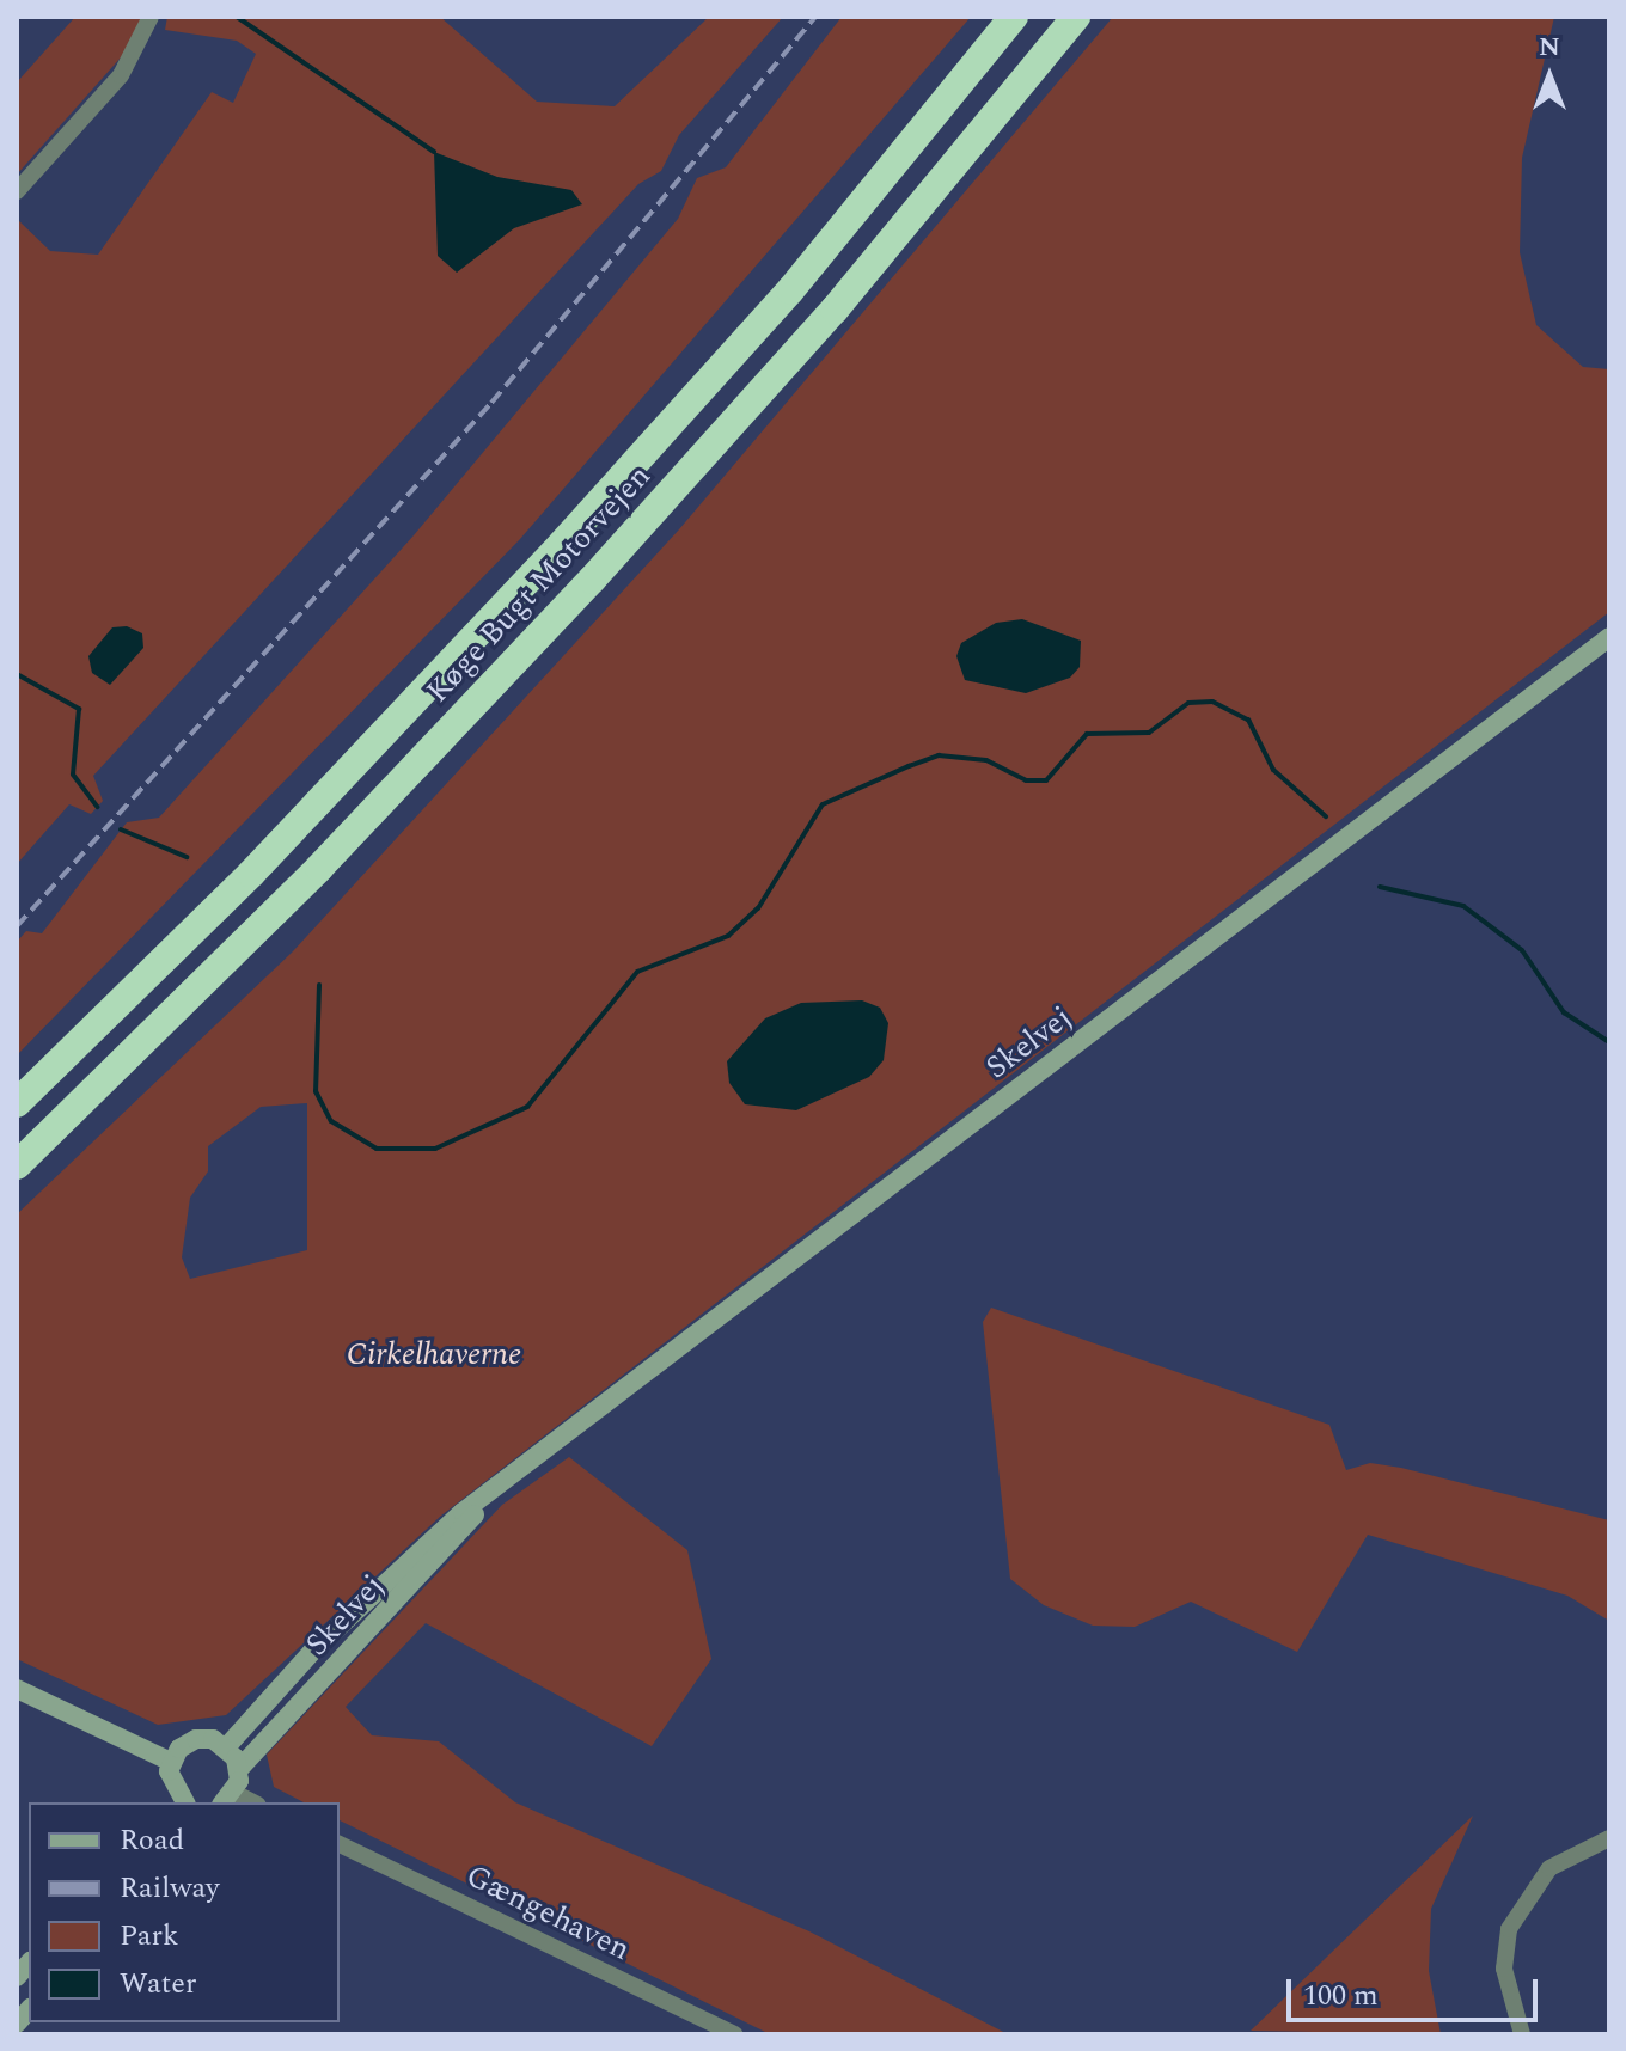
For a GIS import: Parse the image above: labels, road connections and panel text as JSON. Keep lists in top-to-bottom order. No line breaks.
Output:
{"streets":{"highway":["Køge Bugt Motorvejen"],"street":["Skelvej","Gængehaven"]},"parks":["Cirkelhaverne"],"legend":["Road","Railway","Park","Water"],"scale_bar":"100 m","north":"top"}
